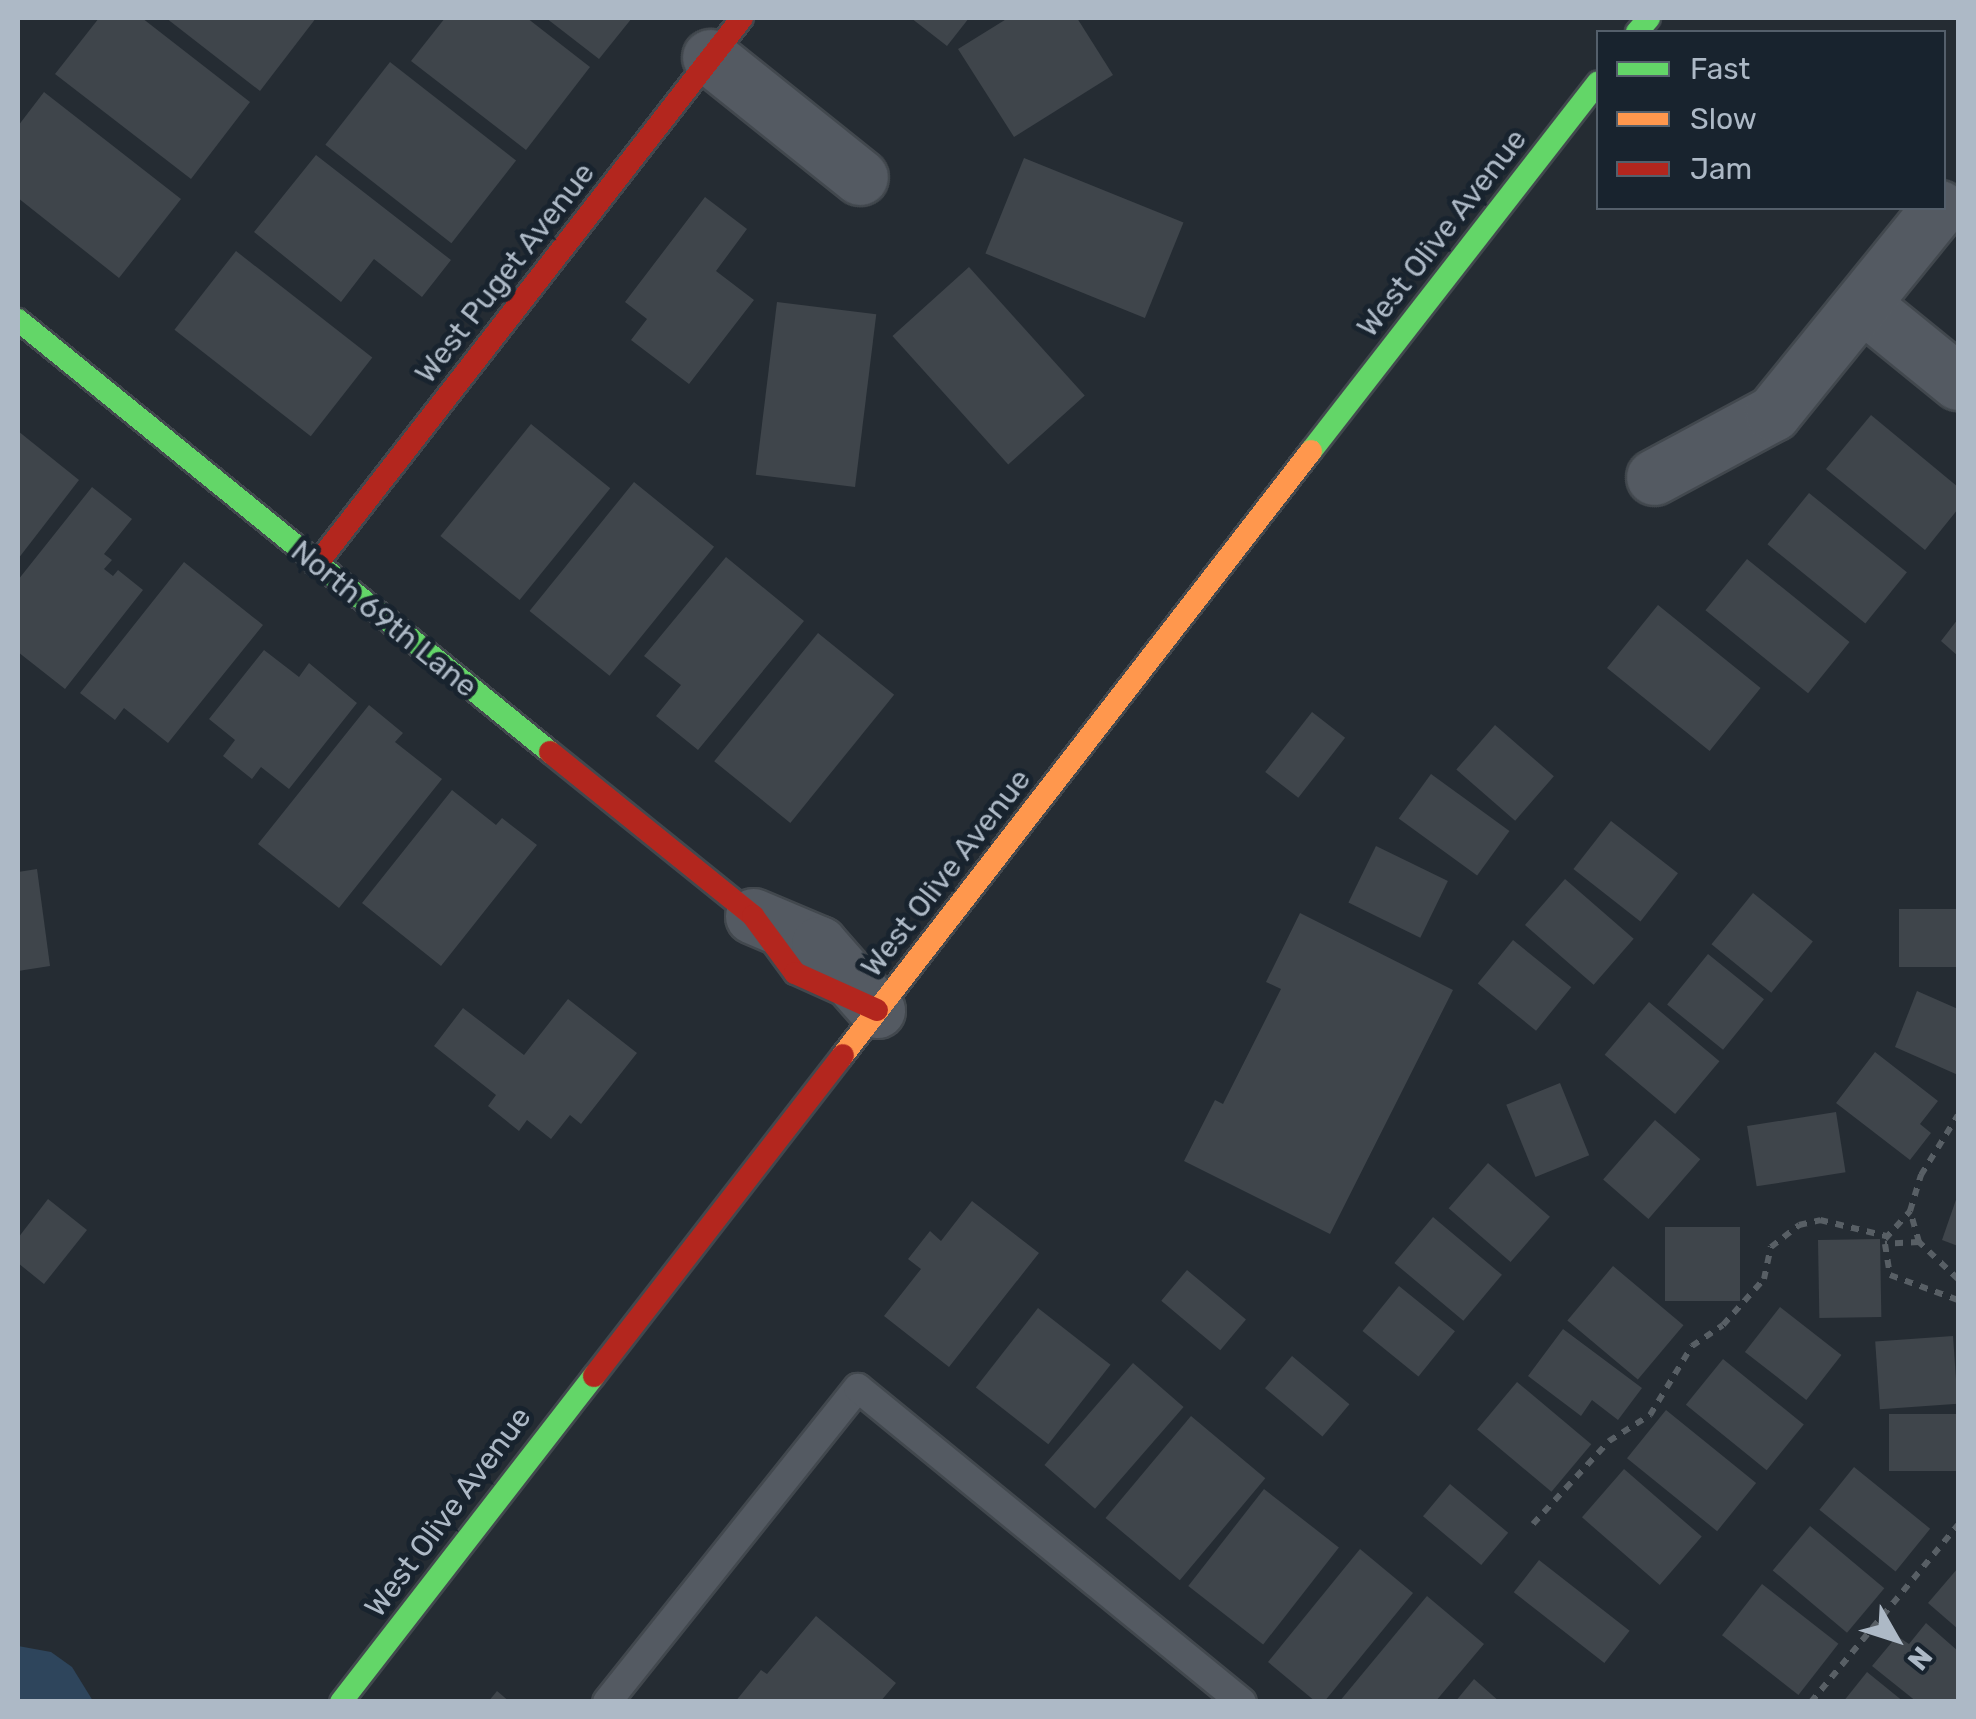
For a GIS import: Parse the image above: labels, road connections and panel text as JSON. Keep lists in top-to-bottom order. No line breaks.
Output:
{"streets":{"main road":["West Olive Avenue","West Puget Avenue","North 69th Lane"]},"crossings":[["West Olive Avenue","North 69th Lane"],["West Puget Avenue","North 69th Lane"]],"legend":["Fast","Slow","Jam"],"north":"bottom right"}
